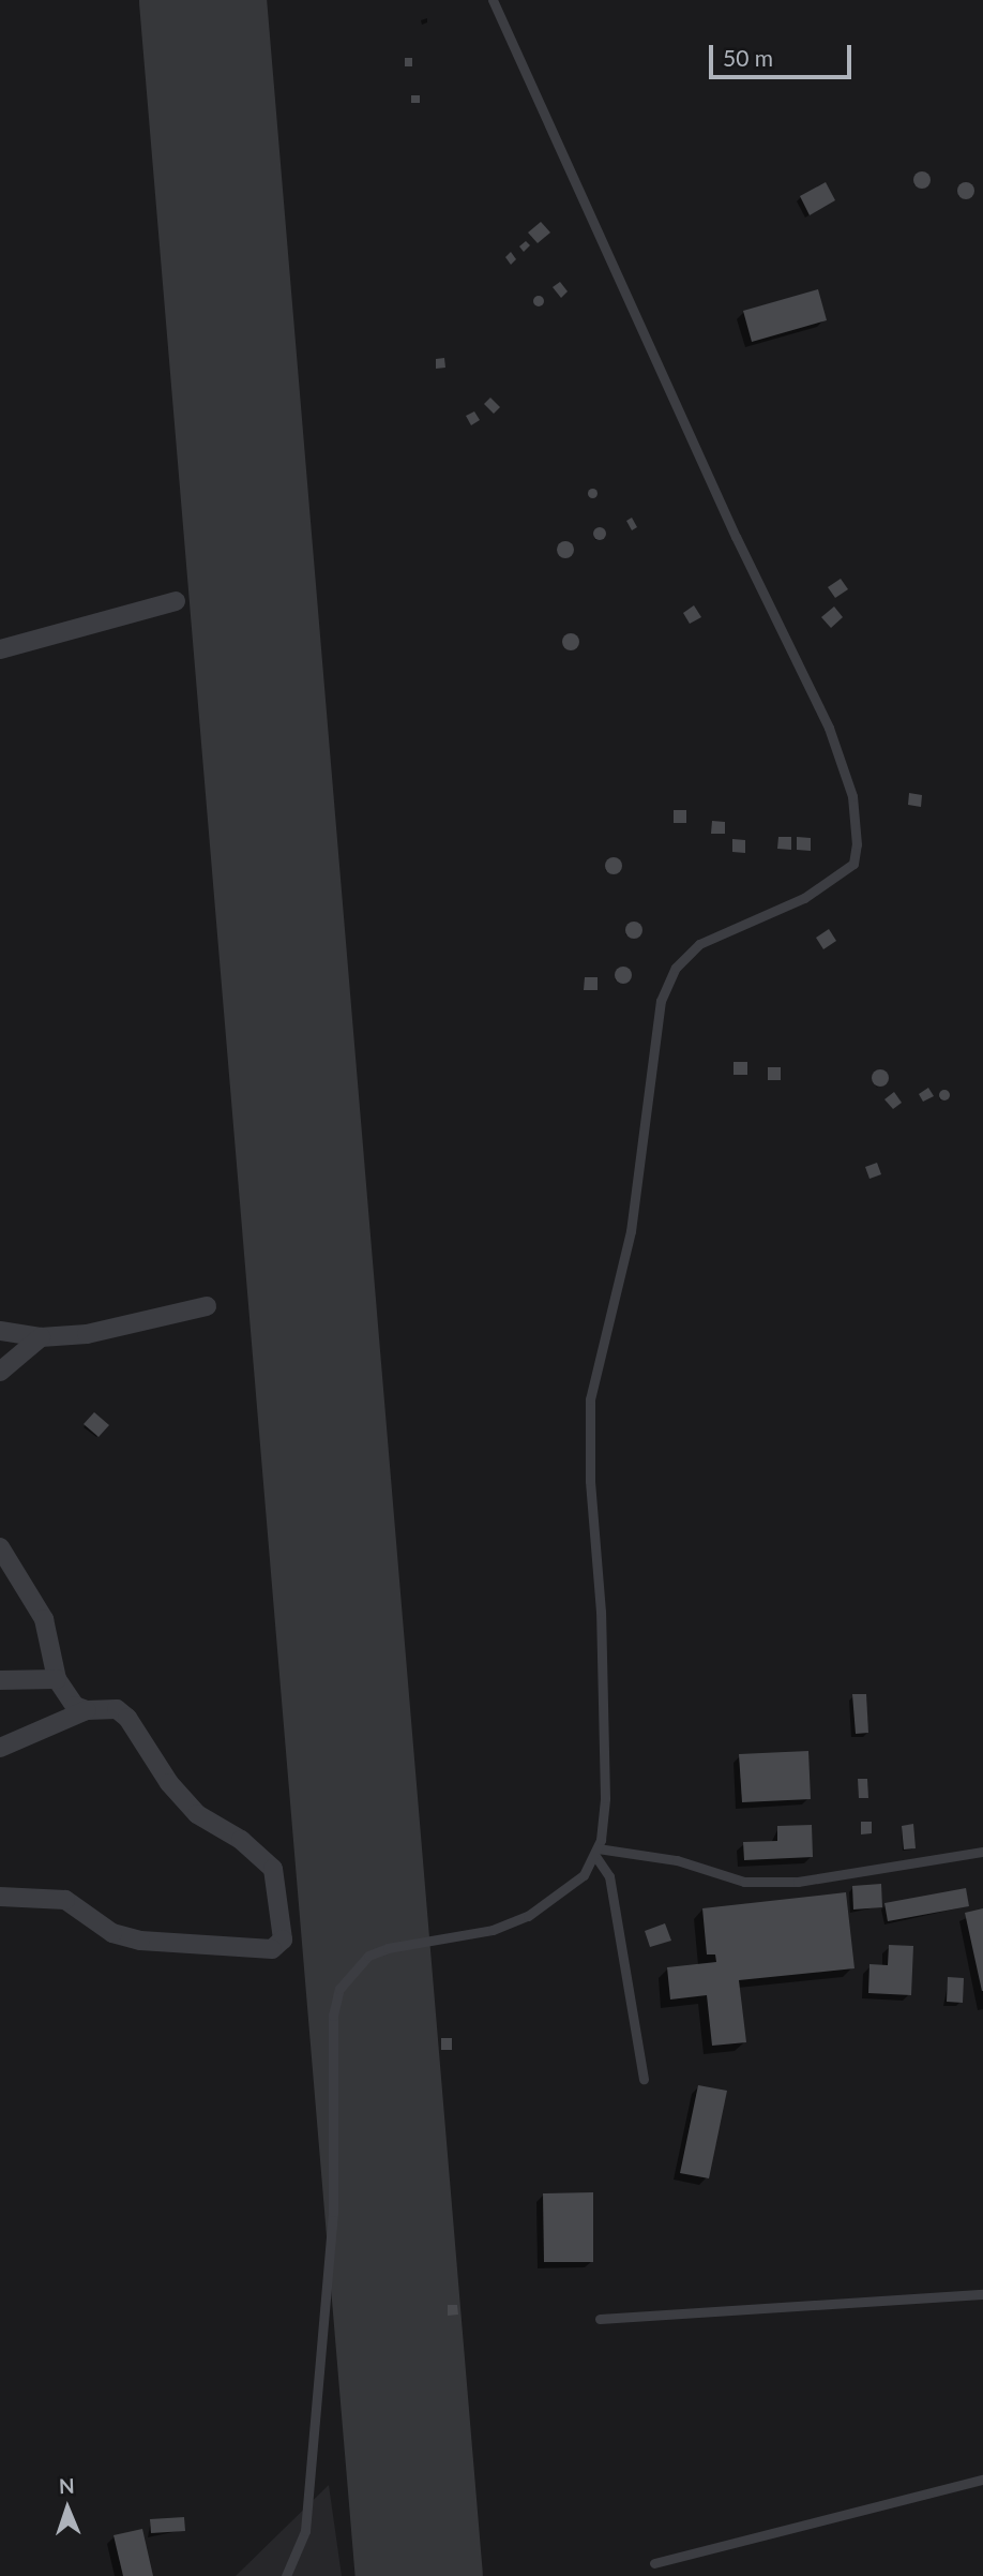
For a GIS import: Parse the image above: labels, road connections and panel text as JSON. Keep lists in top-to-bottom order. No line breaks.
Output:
{"scale_bar":"50 m","north":"top"}
